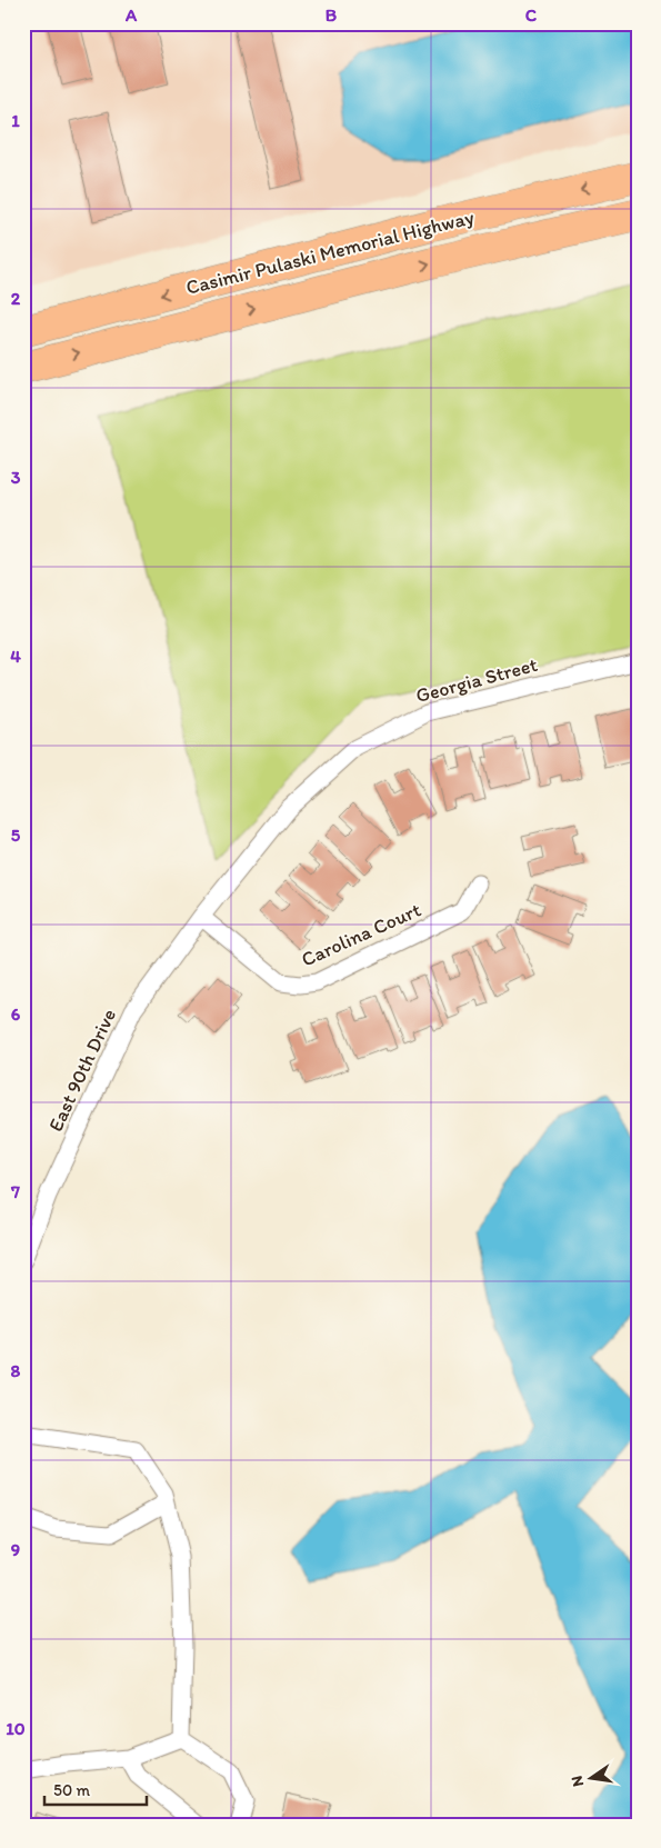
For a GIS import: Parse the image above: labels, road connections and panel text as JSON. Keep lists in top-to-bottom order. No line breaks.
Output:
{"streets":{"highway":["Casimir Pulaski Memorial Highway"],"street":["Georgia Street","Carolina Court","East 90th Drive"]},"crossings":[["Georgia Street","Carolina Court"],["Georgia Street","East 90th Drive"]],"scale_bar":"50 m","north":"left","grid":{"columns":["A","B","C"],"rows":["1","2","3","4","5","6","7","8","9","10"]}}
